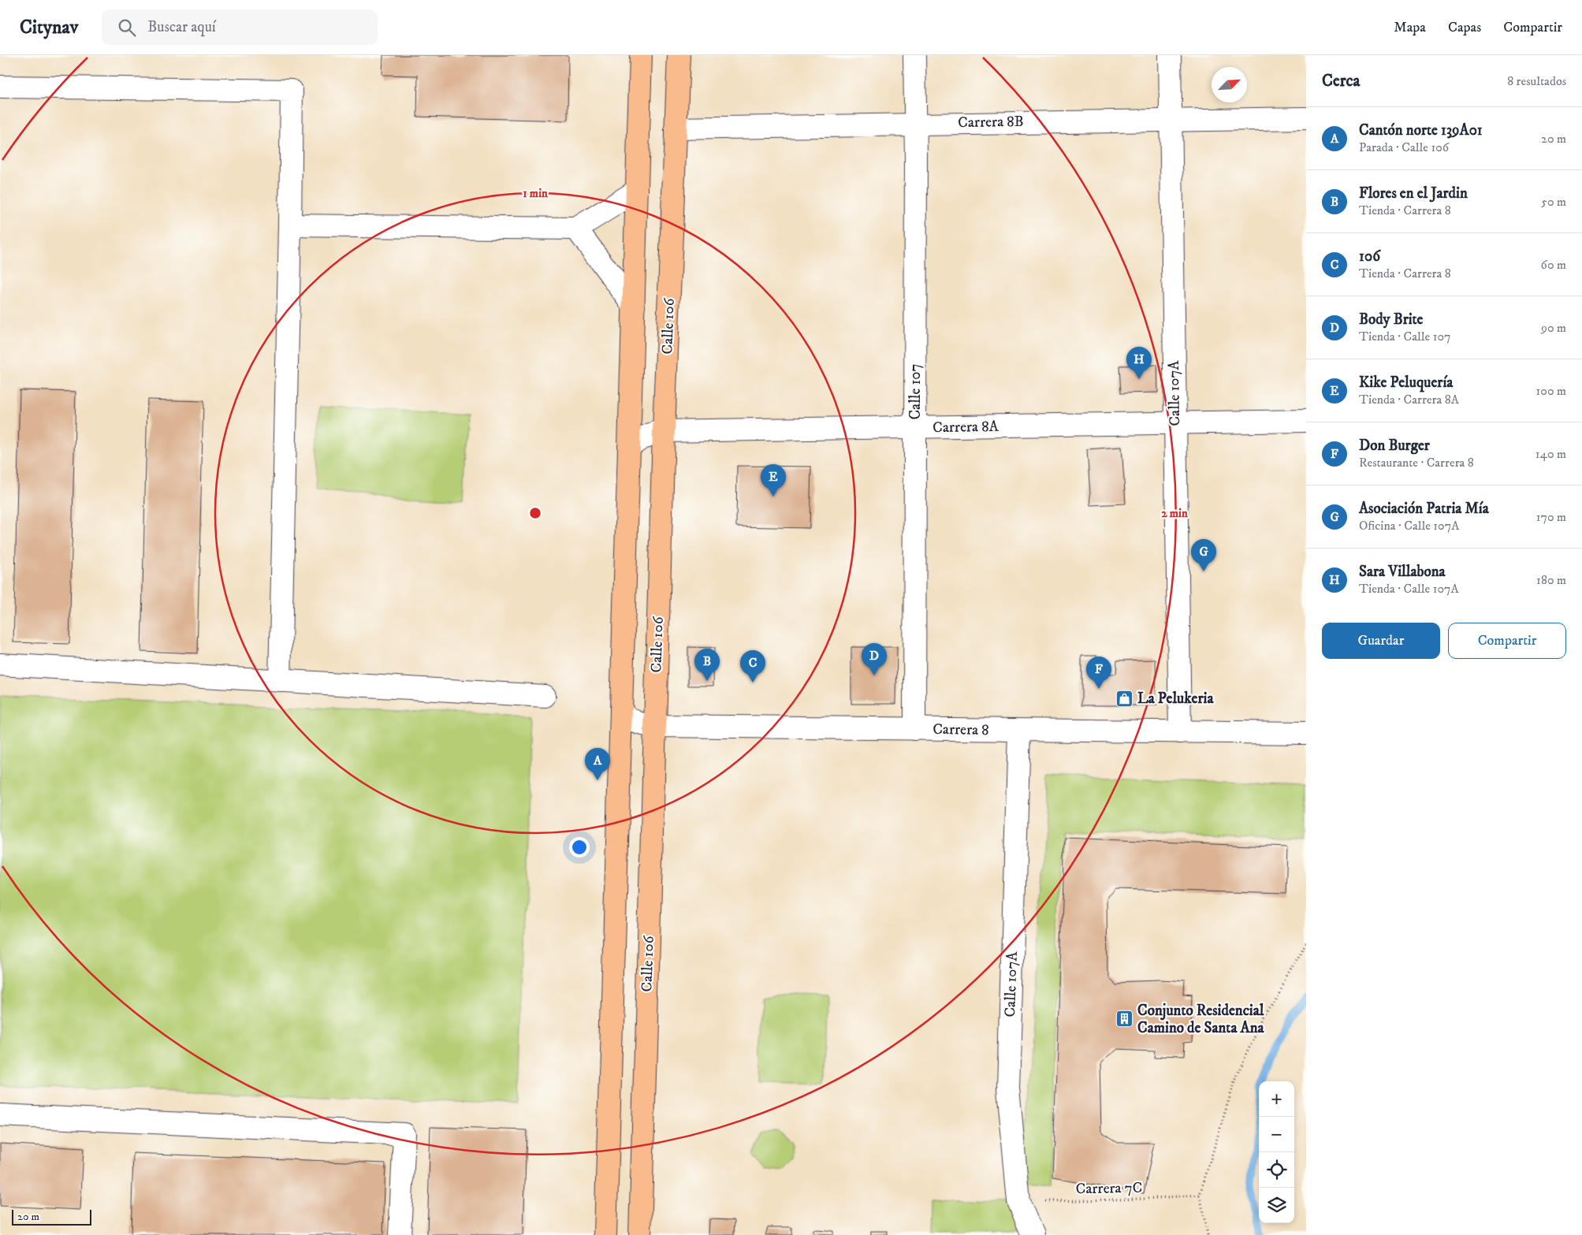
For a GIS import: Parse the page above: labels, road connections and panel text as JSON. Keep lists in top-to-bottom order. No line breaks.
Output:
{"streets":{"main road":["Calle 106"],"street":["Carrera 8B","Calle 107","Calle 107A","Carrera 8A","Carrera 8"],"path":["Carrera 7C"]},"crossings":[["Carrera 8B","Calle 106"],["Carrera 8B","Calle 107"],["Carrera 8B","Calle 107A"],["Calle 106","Carrera 8A"],["Calle 106","Carrera 8"],["Calle 107","Carrera 8A"],["Calle 107","Carrera 8"],["Calle 107A","Carrera 8A"],["Calle 107A","Carrera 8"],["Calle 107A","Carrera 7C"]],"places":{"shop":["La Pelukeria"],"building":["Conjunto Residencial Camino de Santa Ana"]},"scale_bar":"20 m","north":"top right","page":{"header":"Citynav","search":"Buscar aquí","nav":["Mapa","Capas","Compartir"],"heading":["Cerca","8 resultados"],"list":[{"mark":"A","name":"Cantón norte 139A01","note":"Parada · Calle 106","value":"20 m"},{"mark":"B","name":"Flores en el Jardin","note":"Tienda · Carrera 8","value":"50 m"},{"mark":"C","name":"106","note":"Tienda · Carrera 8","value":"60 m"},{"mark":"D","name":"Body Brite","note":"Tienda · Calle 107","value":"90 m"},{"mark":"E","name":"Kike Peluquería","note":"Tienda · Carrera 8A","value":"100 m"},{"mark":"F","name":"Don Burger","note":"Restaurante · Carrera 8","value":"140 m"},{"mark":"G","name":"Asociación Patria Mía","note":"Oficina · Calle 107A","value":"170 m"},{"mark":"H","name":"Sara Villabona","note":"Tienda · Calle 107A","value":"180 m"}],"pins":["H","E","G","D","B","C","F","A"],"buttons":["Guardar","Compartir"],"map_buttons":["+","−"],"scale":"20 m"},"rings":["1 min","2 min"]}
